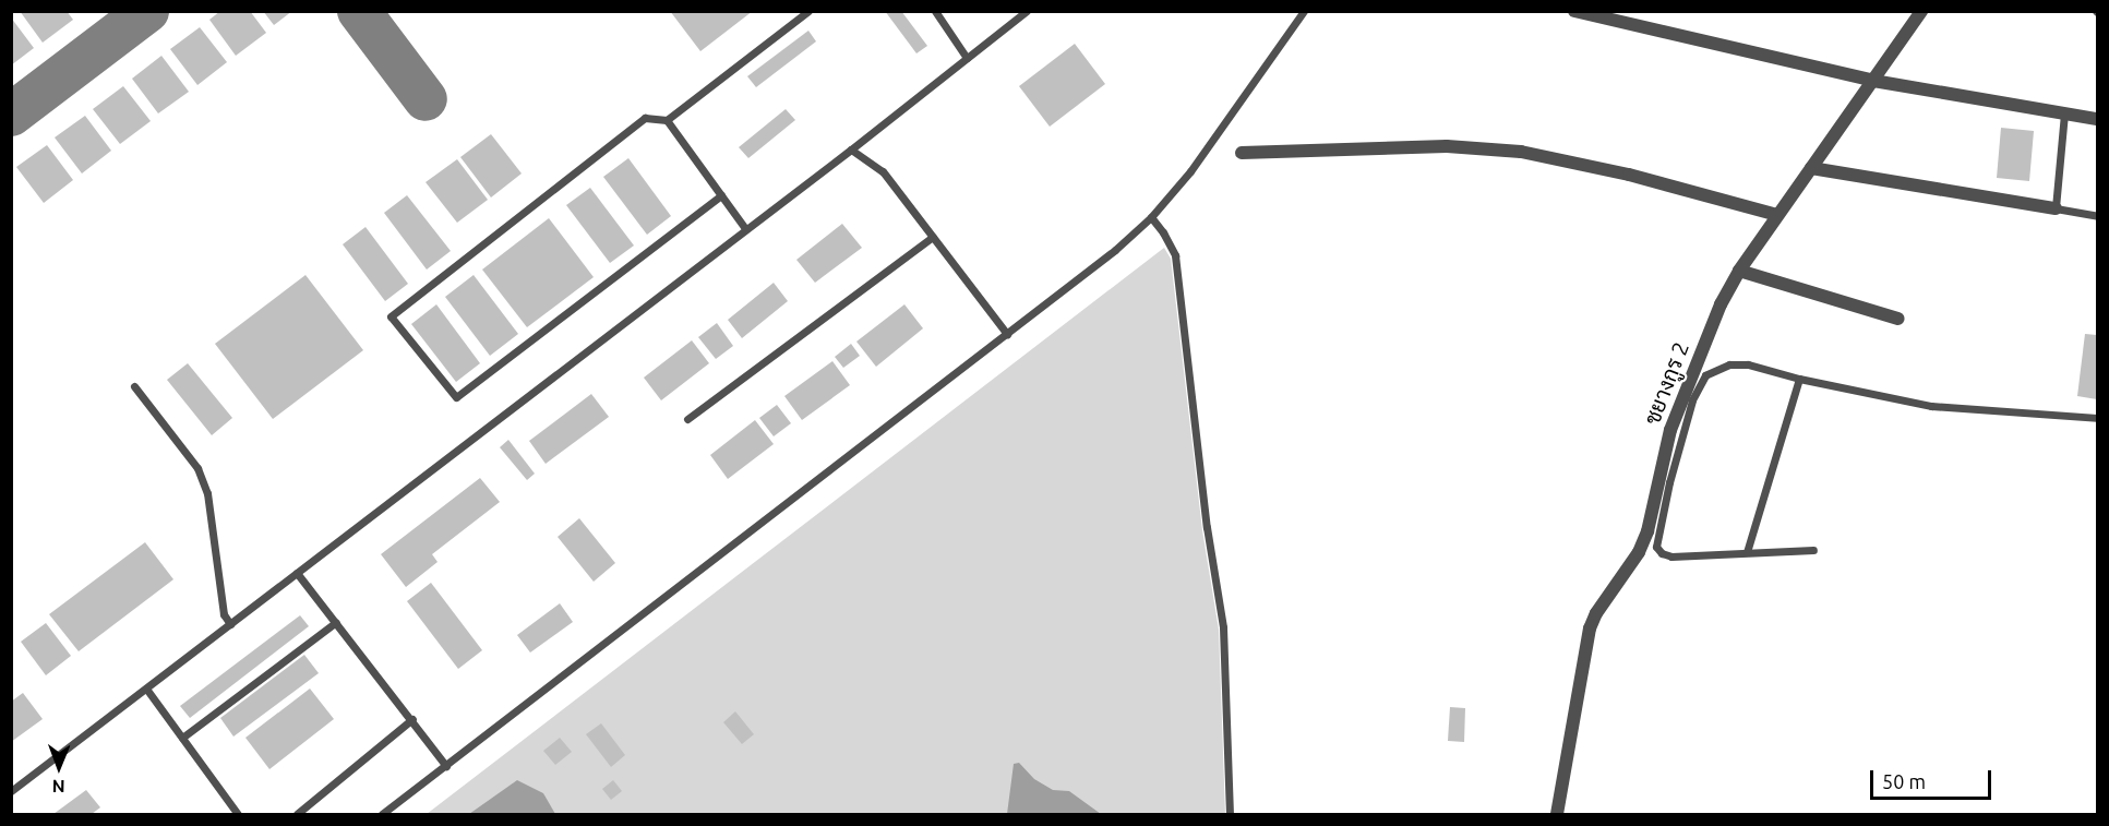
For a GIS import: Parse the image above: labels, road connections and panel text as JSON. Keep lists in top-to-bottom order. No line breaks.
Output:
{"streets":{"street":["ชยางกูร 2"]},"scale_bar":"50 m","north":"bottom"}
